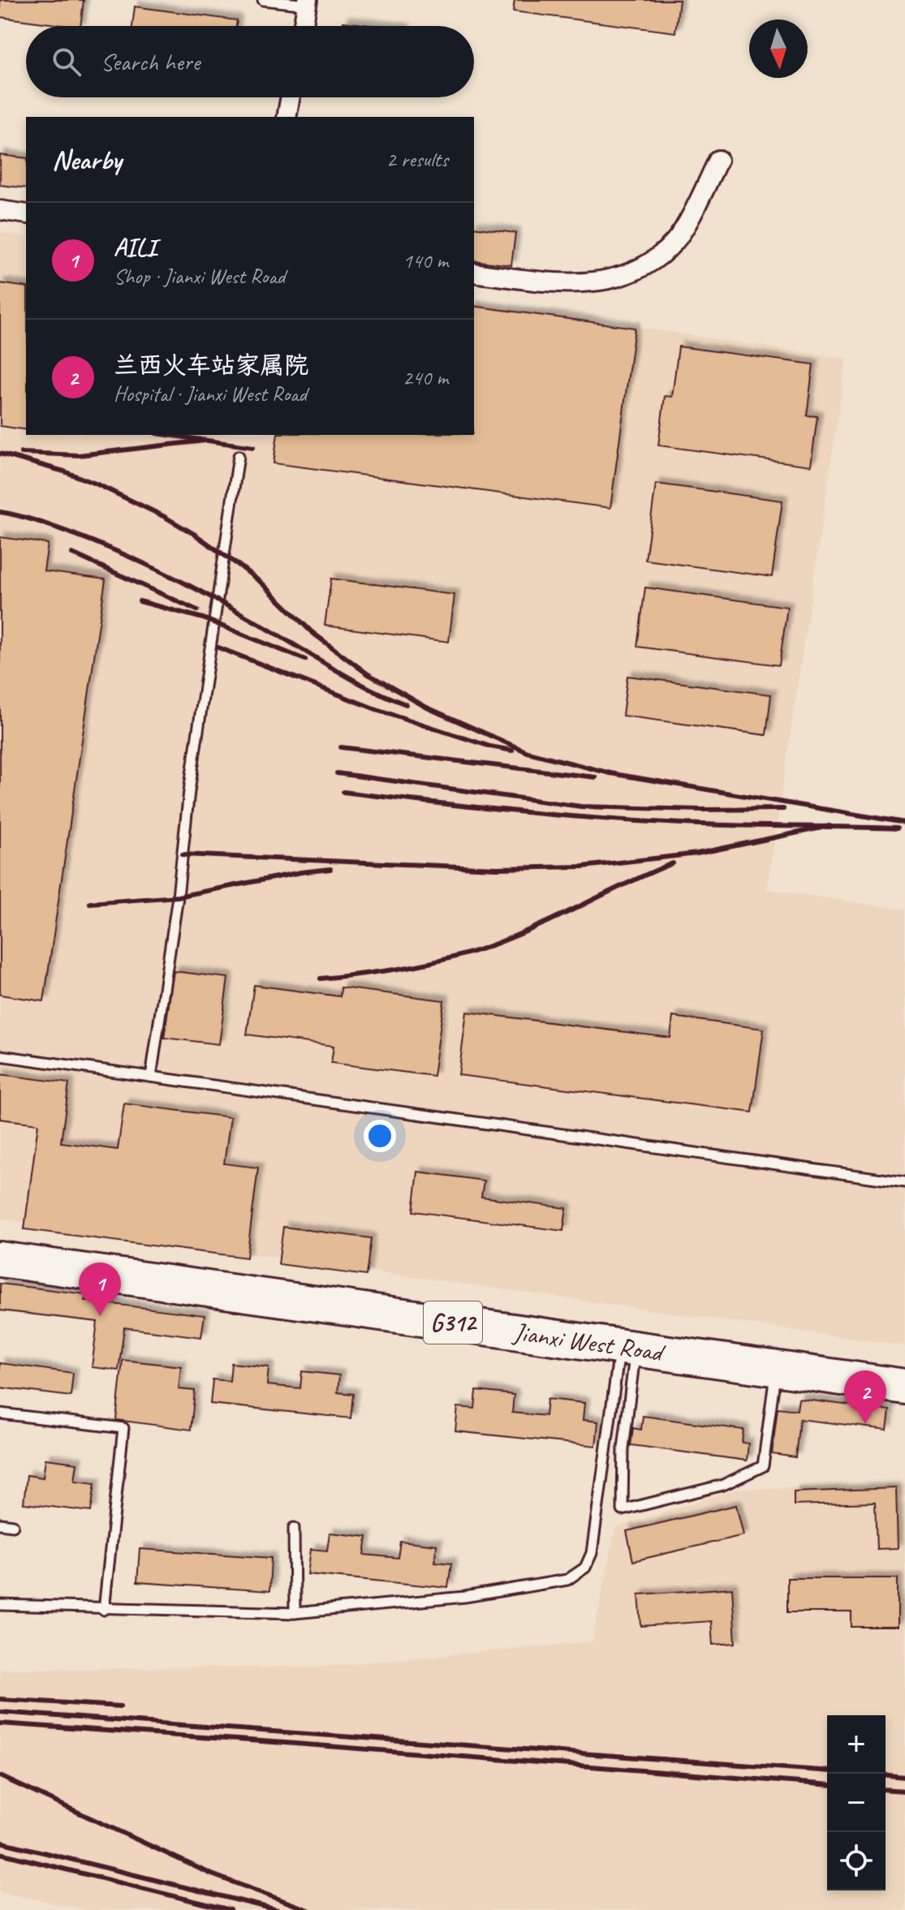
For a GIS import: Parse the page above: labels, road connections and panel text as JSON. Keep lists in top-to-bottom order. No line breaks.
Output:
{"streets":{"highway":["G312","Jianxi West Road"]},"north":"bottom","page":{"search":"Search here","heading":["Nearby","2 results"],"list":[{"mark":"1","name":"AILI","note":"Shop · Jianxi West Road","value":"140 m"},{"mark":"2","name":"兰西火车站家属院","note":"Hospital · Jianxi West Road","value":"240 m"}],"pins":["1","2"],"map_buttons":["+","−"]}}
